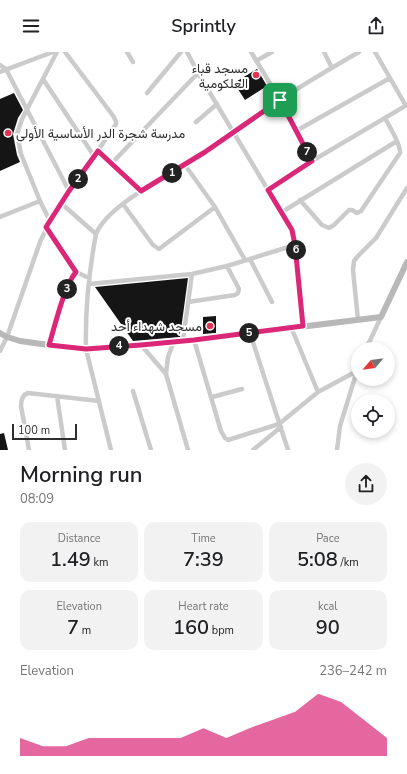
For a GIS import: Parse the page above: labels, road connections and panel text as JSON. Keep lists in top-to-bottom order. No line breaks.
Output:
{"places":["مسجد قباء العلكومية","مدرسة شجرة الدر الأساسية الأولى","مسجد شهداء أحد"],"scale_bar":"100 m","north":"bottom left","page":{"header":"Sprintly","pins":["7","1","2","6","3","5","4"],"scale":"100 m","heading":["Morning run","08:09"],"stats":[["Distance","1.49 km"],["Time","7:39"],["Pace","5:08 /km"],["Elevation","7 m"],["Heart rate","160 bpm"],["kcal","90"]],"chart":["Elevation","236–242 m"]}}
